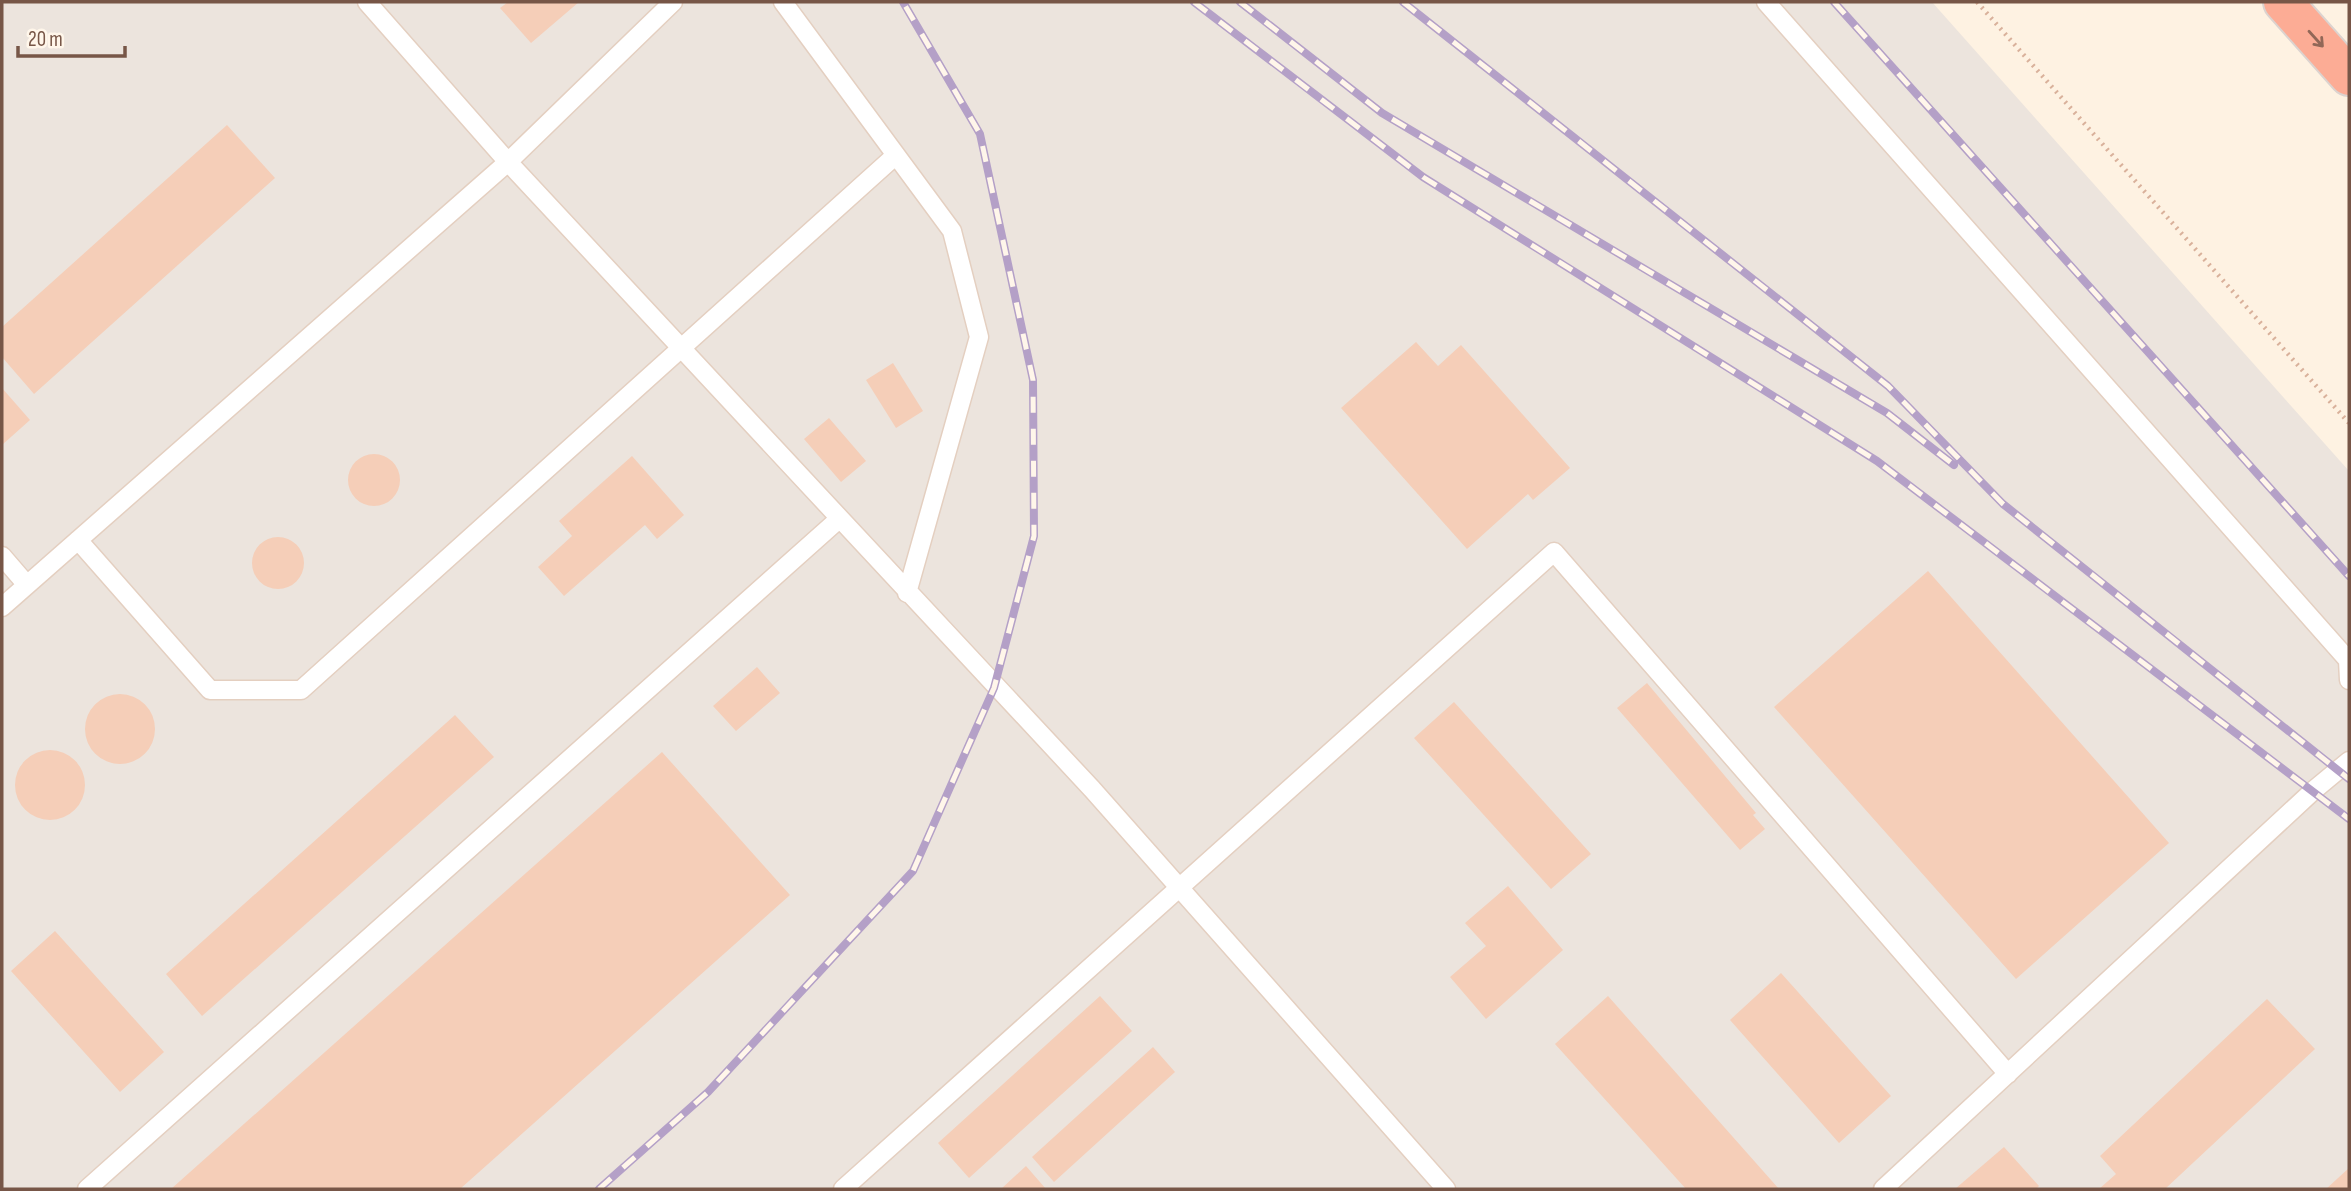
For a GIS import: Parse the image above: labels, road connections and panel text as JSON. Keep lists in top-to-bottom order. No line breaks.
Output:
{"scale_bar":"20 m"}
